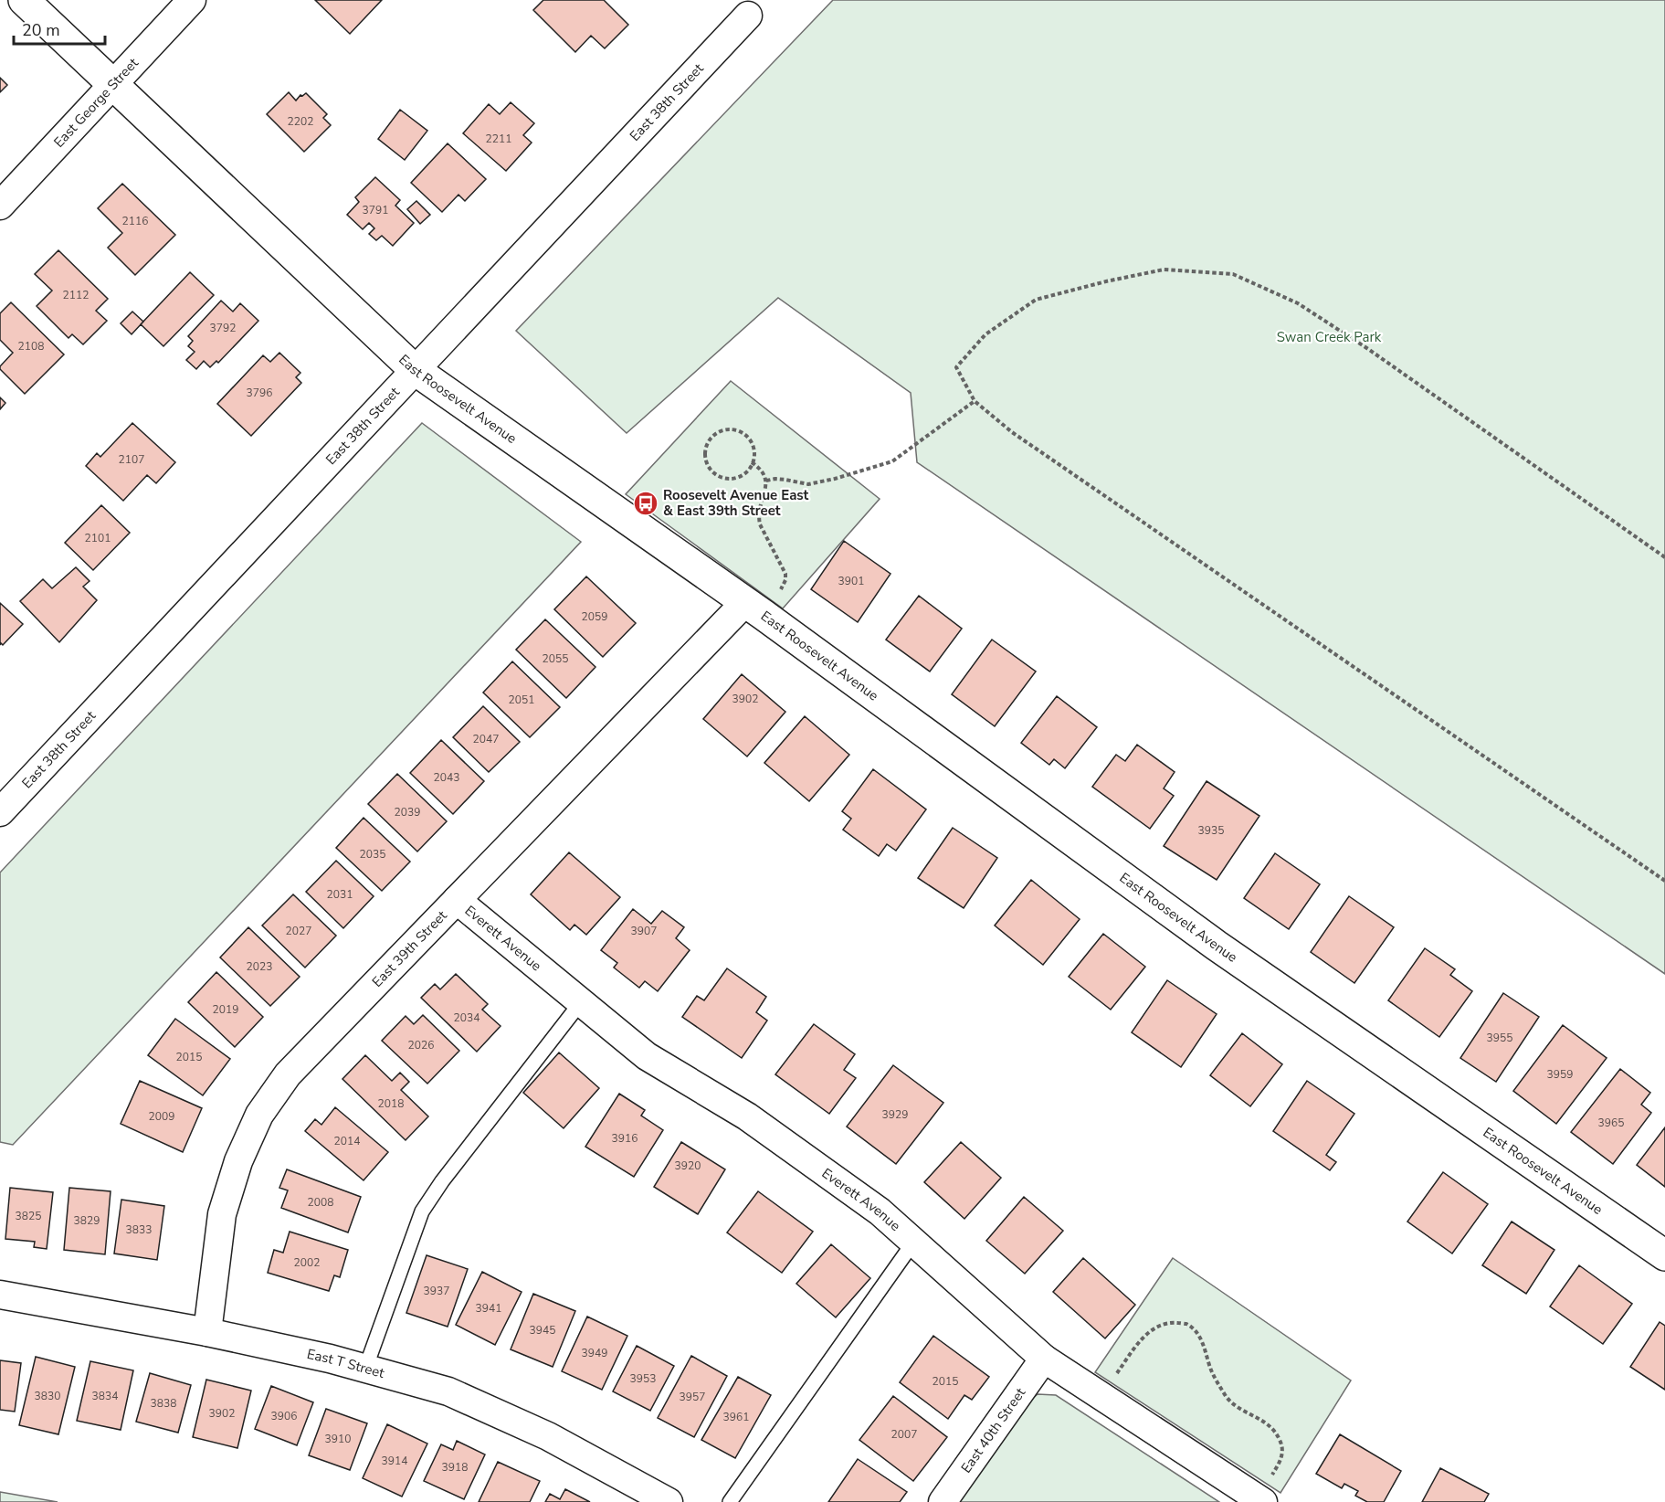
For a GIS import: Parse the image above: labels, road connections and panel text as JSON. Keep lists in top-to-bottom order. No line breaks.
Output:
{"streets":{"street":["East 38th Street","East George Street","East Roosevelt Avenue","Everett Avenue","East 39th Street","East T Street","East 40th Street"]},"crossings":[["East 38th Street","East Roosevelt Avenue"],["East George Street","East Roosevelt Avenue"],["East Roosevelt Avenue","East 39th Street"],["Everett Avenue","East 39th Street"],["Everett Avenue","East 40th Street"],["East 39th Street","East T Street"]],"parks":["Swan Creek Park"],"places":{"bus stop":["Roosevelt Avenue East & East 39th Street"]},"house_numbers":["2202","2211","3791","2116","2112","3792","2108","3796","2107","2101","3901","2059","2055","3902","2051","2047","2043","2039","3935","2035","2031","2027","3907","2023","2019","2034","3955","2026","2015","3959","2018","3929","2009","3965","3916","2014","3920","2008","3825","3829","3833","2002","3937","3941","3945","3949","3953","2015","3830","3834","3957","3838","3902","3906","3961","2007","3910","3914","3918"],"scale_bar":"20 m"}
